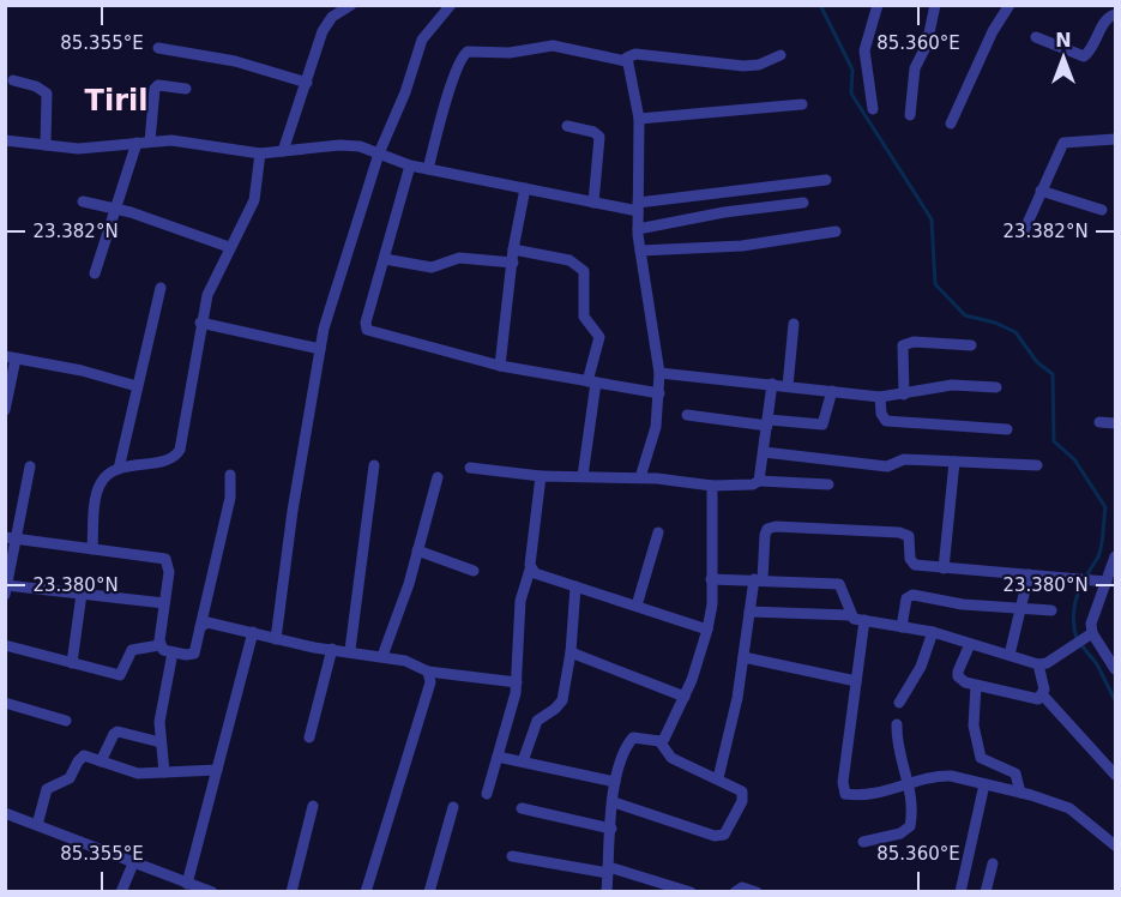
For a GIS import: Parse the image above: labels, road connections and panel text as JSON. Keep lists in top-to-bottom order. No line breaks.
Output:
{"districts":["Tiril"],"north":"top","coordinates":["85.355°E","85.360°E","23.382°N","23.380°N"]}
